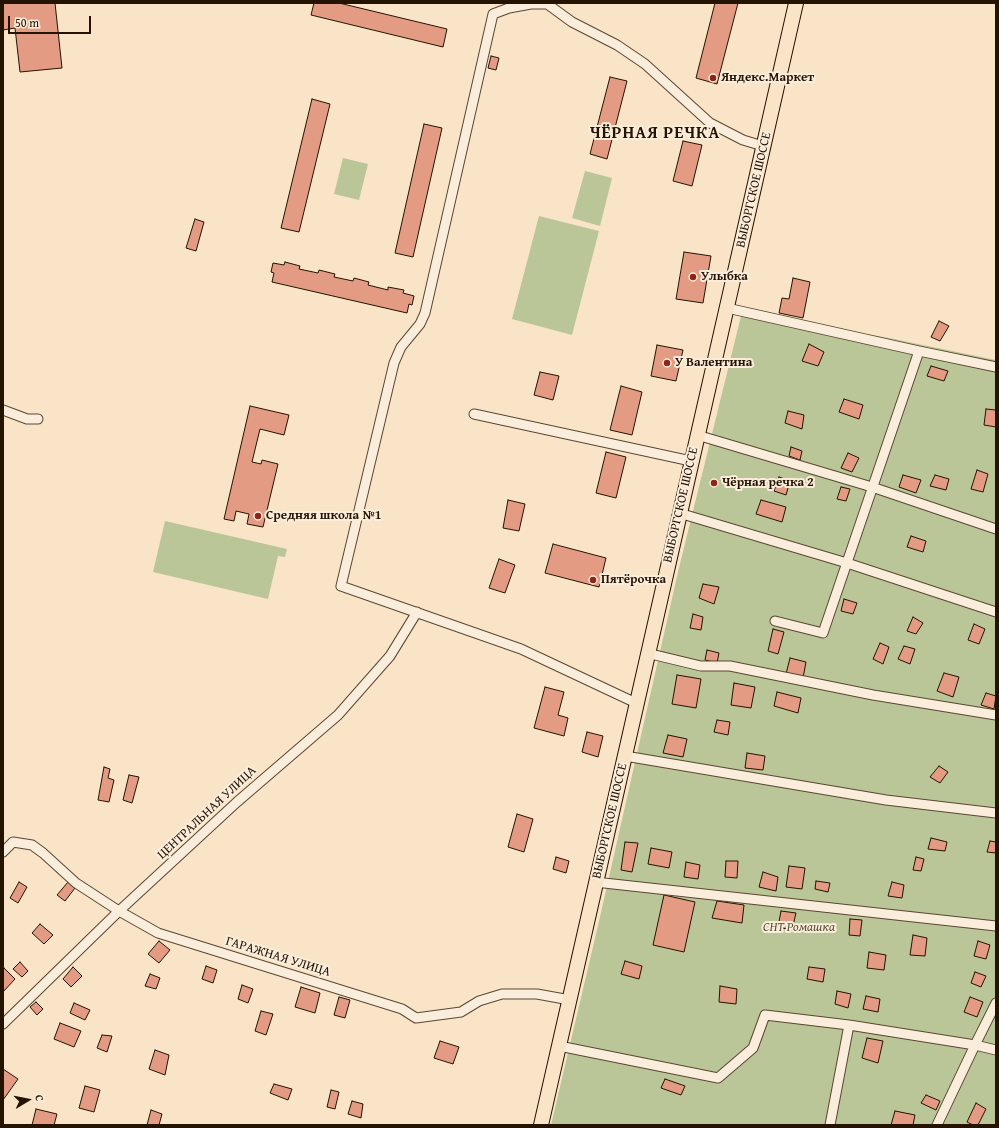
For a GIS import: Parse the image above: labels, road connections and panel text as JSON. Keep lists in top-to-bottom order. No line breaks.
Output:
{"streets":{"main road":["ВЫБОРГСКОЕ ШОССЕ"],"street":["ЦЕНТРАЛЬНАЯ УЛИЦА","ГАРАЖНАЯ УЛИЦА"]},"crossings":[["ВЫБОРГСКОЕ ШОССЕ","ГАРАЖНАЯ УЛИЦА"],["ЦЕНТРАЛЬНАЯ УЛИЦА","ГАРАЖНАЯ УЛИЦА"]],"districts":["ЧЁРНАЯ РЕЧКА"],"parks":["СНТ Ромашка"],"places":["Яндекс.Маркет","Улыбка","У Валентина","Чёрная речка 2","Средняя школа №1","Пятёрочка"],"scale_bar":"50 m","north":"right"}
